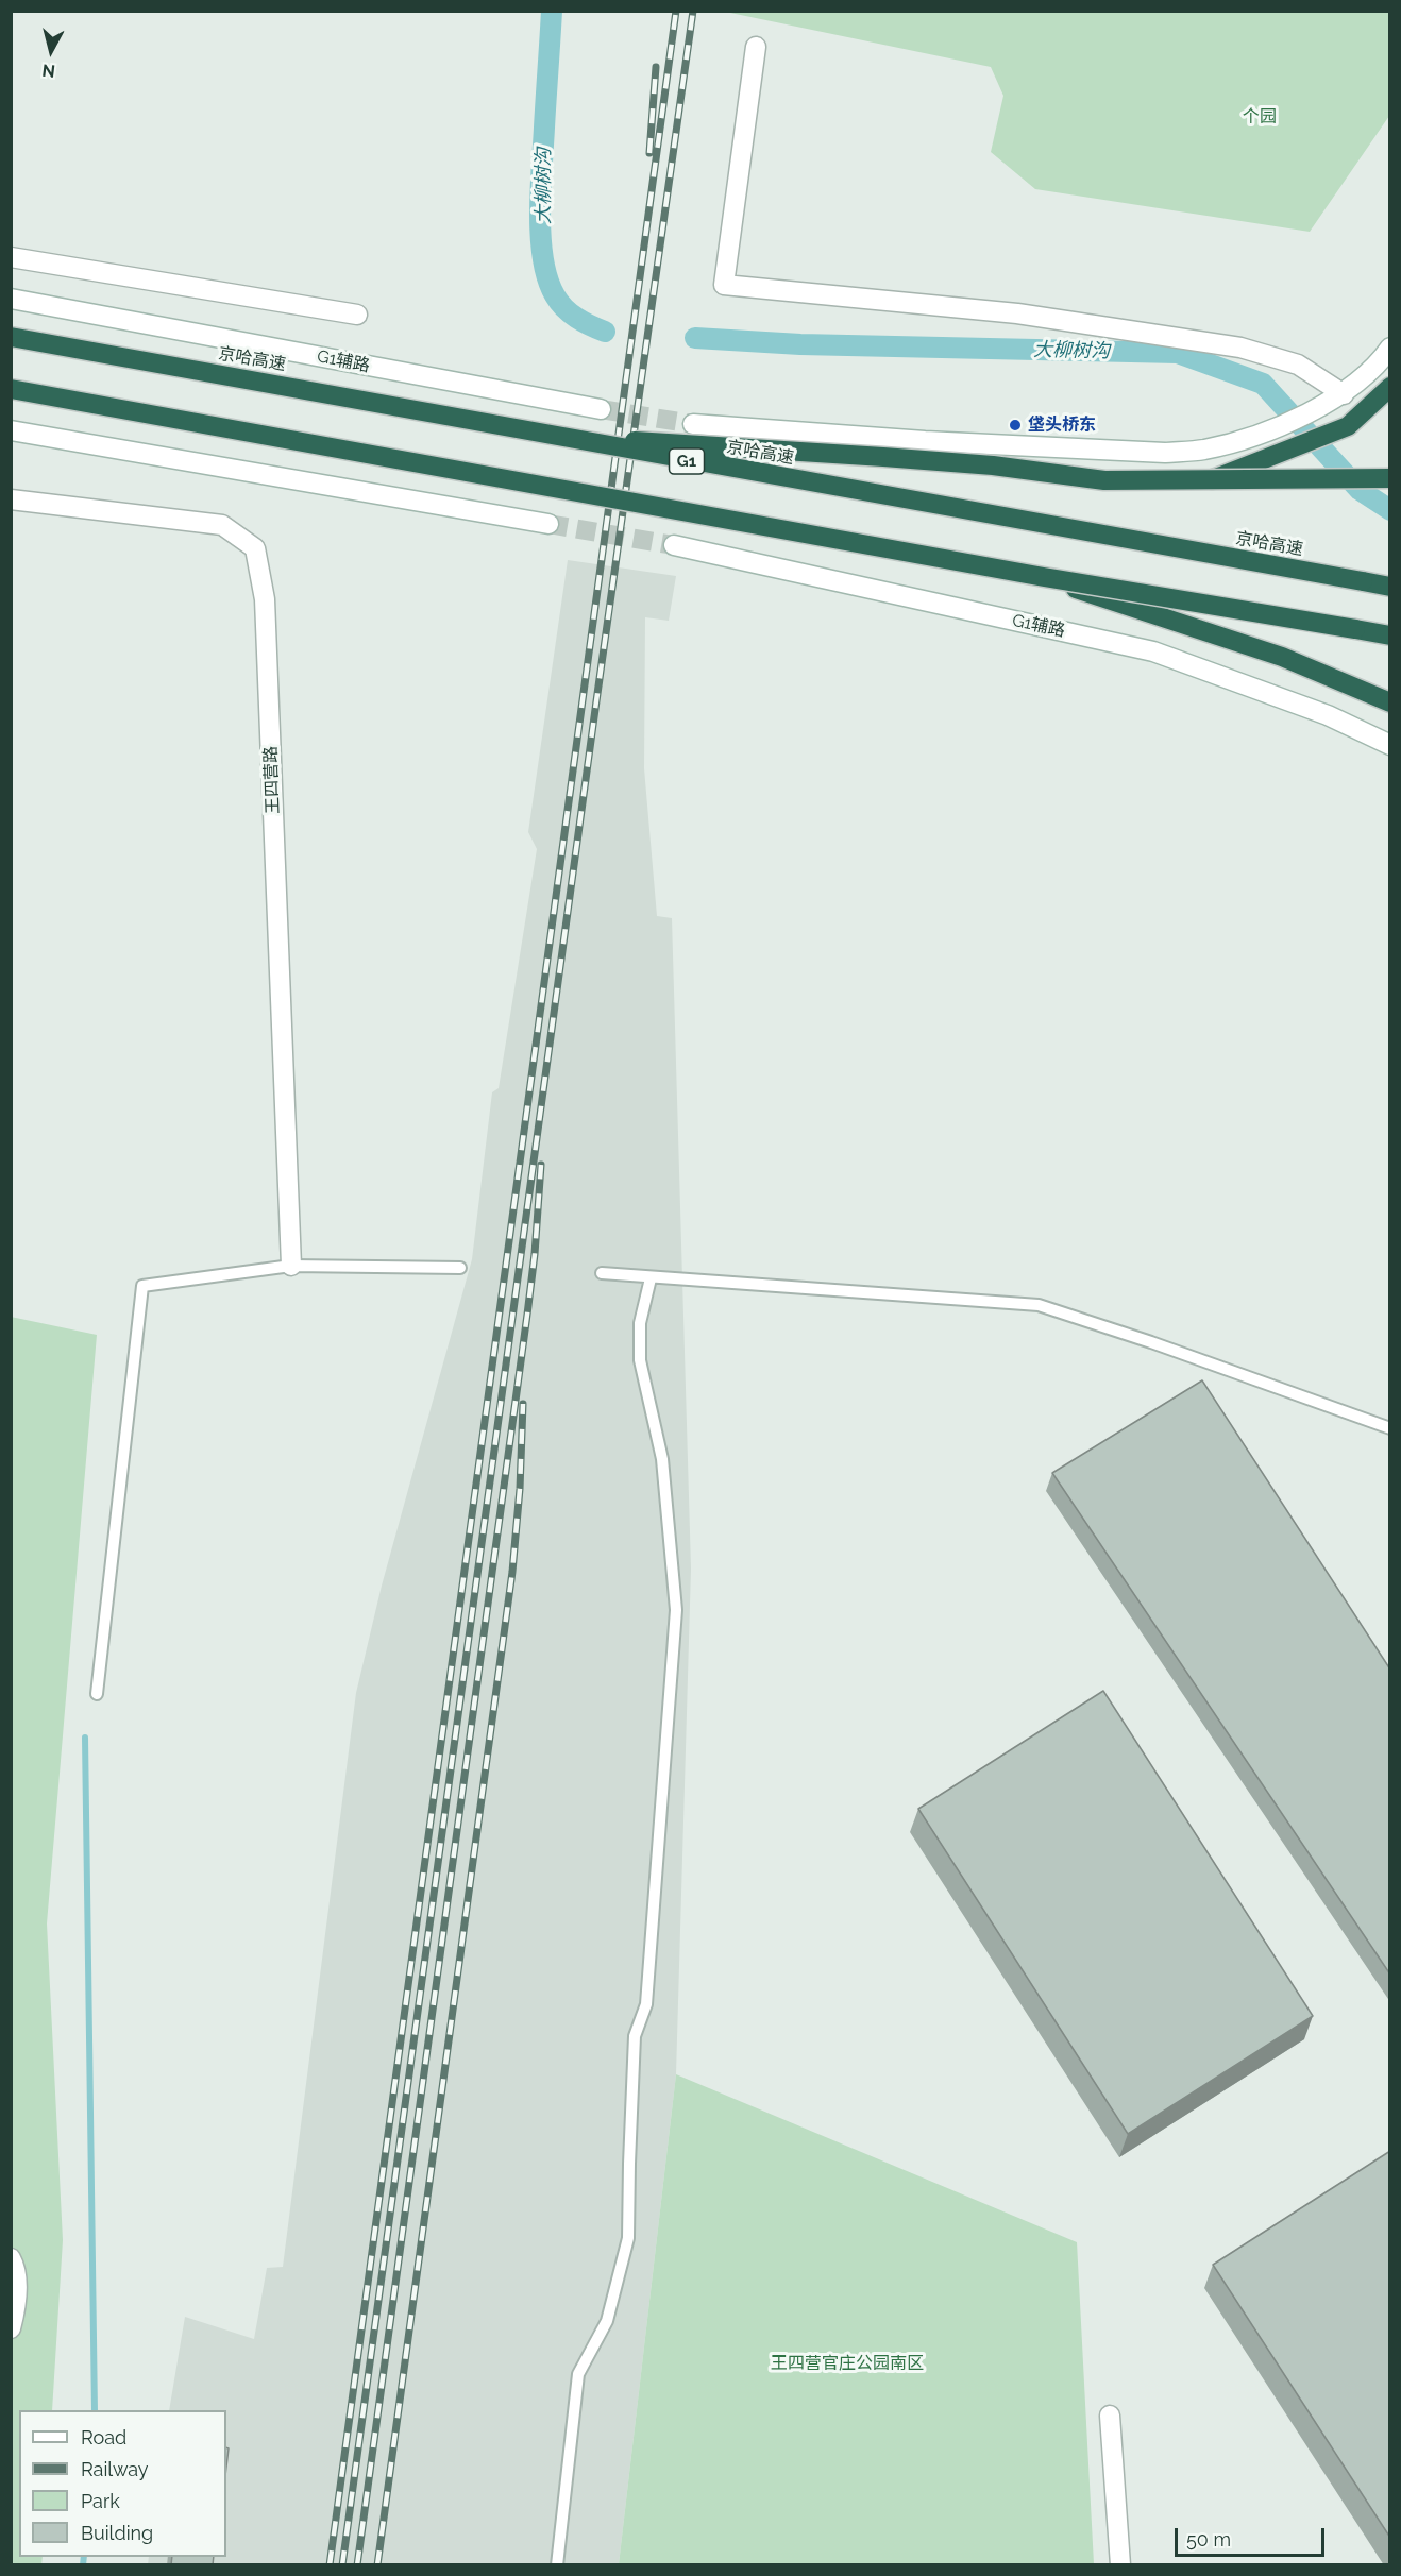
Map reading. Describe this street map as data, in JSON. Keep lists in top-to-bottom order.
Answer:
{
  "streets": {
    "highway": ["京哈高速", "G1"],
    "main road": ["G1辅路", "王四营路"]
  },
  "water": ["大柳树沟"],
  "parks": ["个园", "王四营官庄公园南区"],
  "places": ["垡头桥东"],
  "legend": [
    "Road",
    "Railway",
    "Park",
    "Building"
  ],
  "scale_bar": "50 m",
  "north": "bottom"
}
